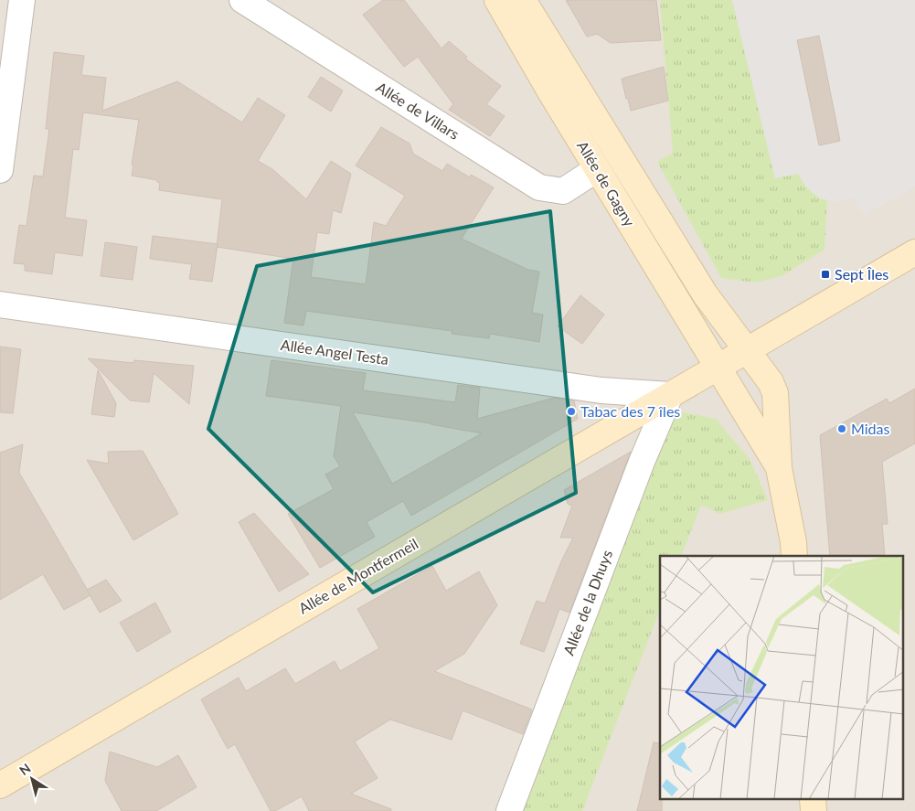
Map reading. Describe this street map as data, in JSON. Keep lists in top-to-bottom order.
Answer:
{
  "streets": {
    "main road": ["Allée de Gagny", "Allée de Montfermeil"],
    "street": ["Allée de Villars", "Allée Angel Testa", "Allée de la Dhuys"]
  },
  "crossings": [
    ["Allée de Villars", "Allée de Gagny"],
    ["Allée de Gagny", "Allée de Montfermeil"],
    ["Allée Angel Testa", "Allée de Montfermeil"],
    ["Allée Angel Testa", "Allée de la Dhuys"],
    ["Allée de Montfermeil", "Allée de la Dhuys"]
  ],
  "places": {
    "transit": ["Sept Îles"],
    "other": ["Tabac des 7 îles", "Midas"]
  },
  "north": "top left"
}
